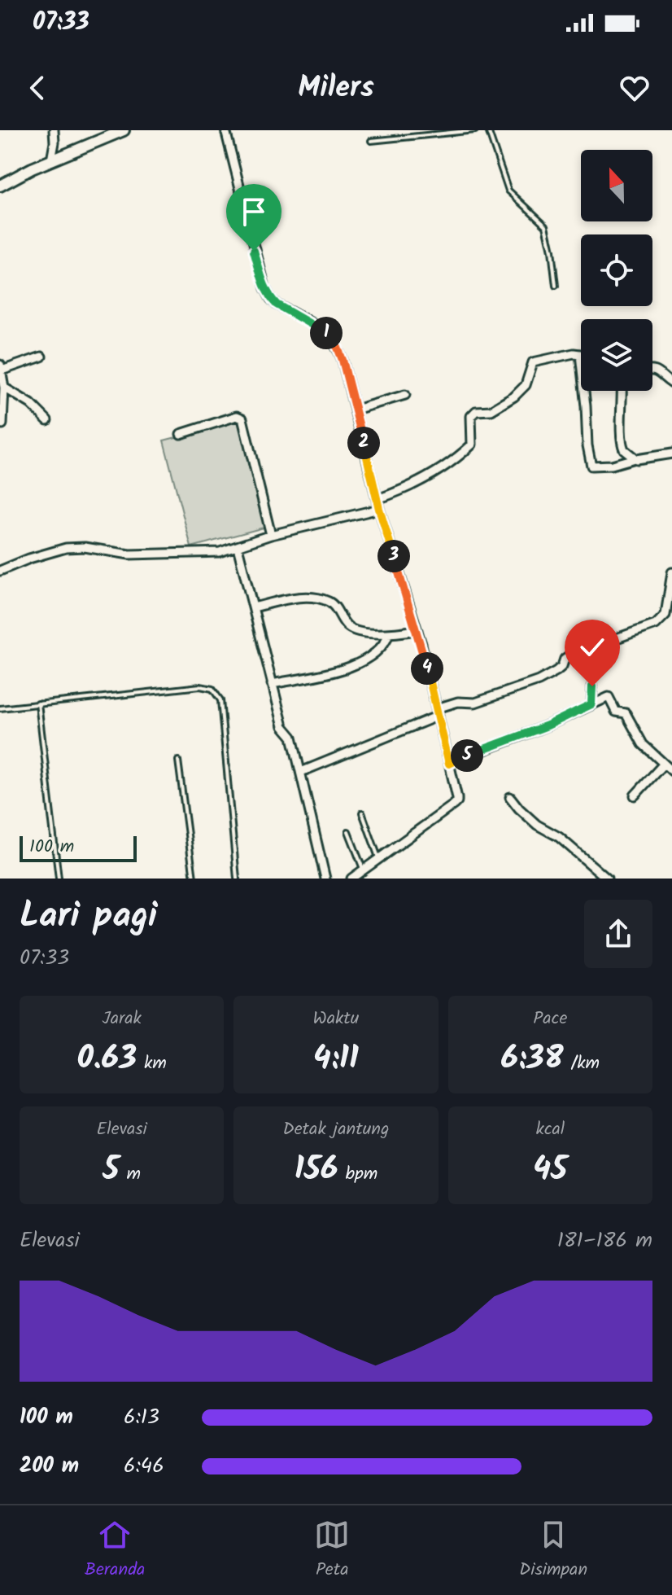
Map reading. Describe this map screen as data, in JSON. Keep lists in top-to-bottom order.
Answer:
{
  "scale_bar": "100 m",
  "north": "top",
  "page": {
    "status": "07:33",
    "header": "Milers",
    "pins": [
      "1",
      "2",
      "3",
      "4",
      "5"
    ],
    "scale": "100 m",
    "heading": ["Lari pagi", "07:33"],
    "stats": [
      ["Jarak", "0.63 km"],
      ["Waktu", "4:11"],
      ["Pace", "6:38 /km"],
      ["Elevasi", "5 m"],
      ["Detak jantung", "156 bpm"],
      ["kcal", "45"]
    ],
    "chart": ["Elevasi", "181–186 m"],
    "list": [
      {
        "name": "100 m",
        "note": "6:13"
      },
      {
        "name": "200 m",
        "note": "6:46"
      }
    ],
    "tabs": ["Beranda", "Peta", "Disimpan"]
  }
}
